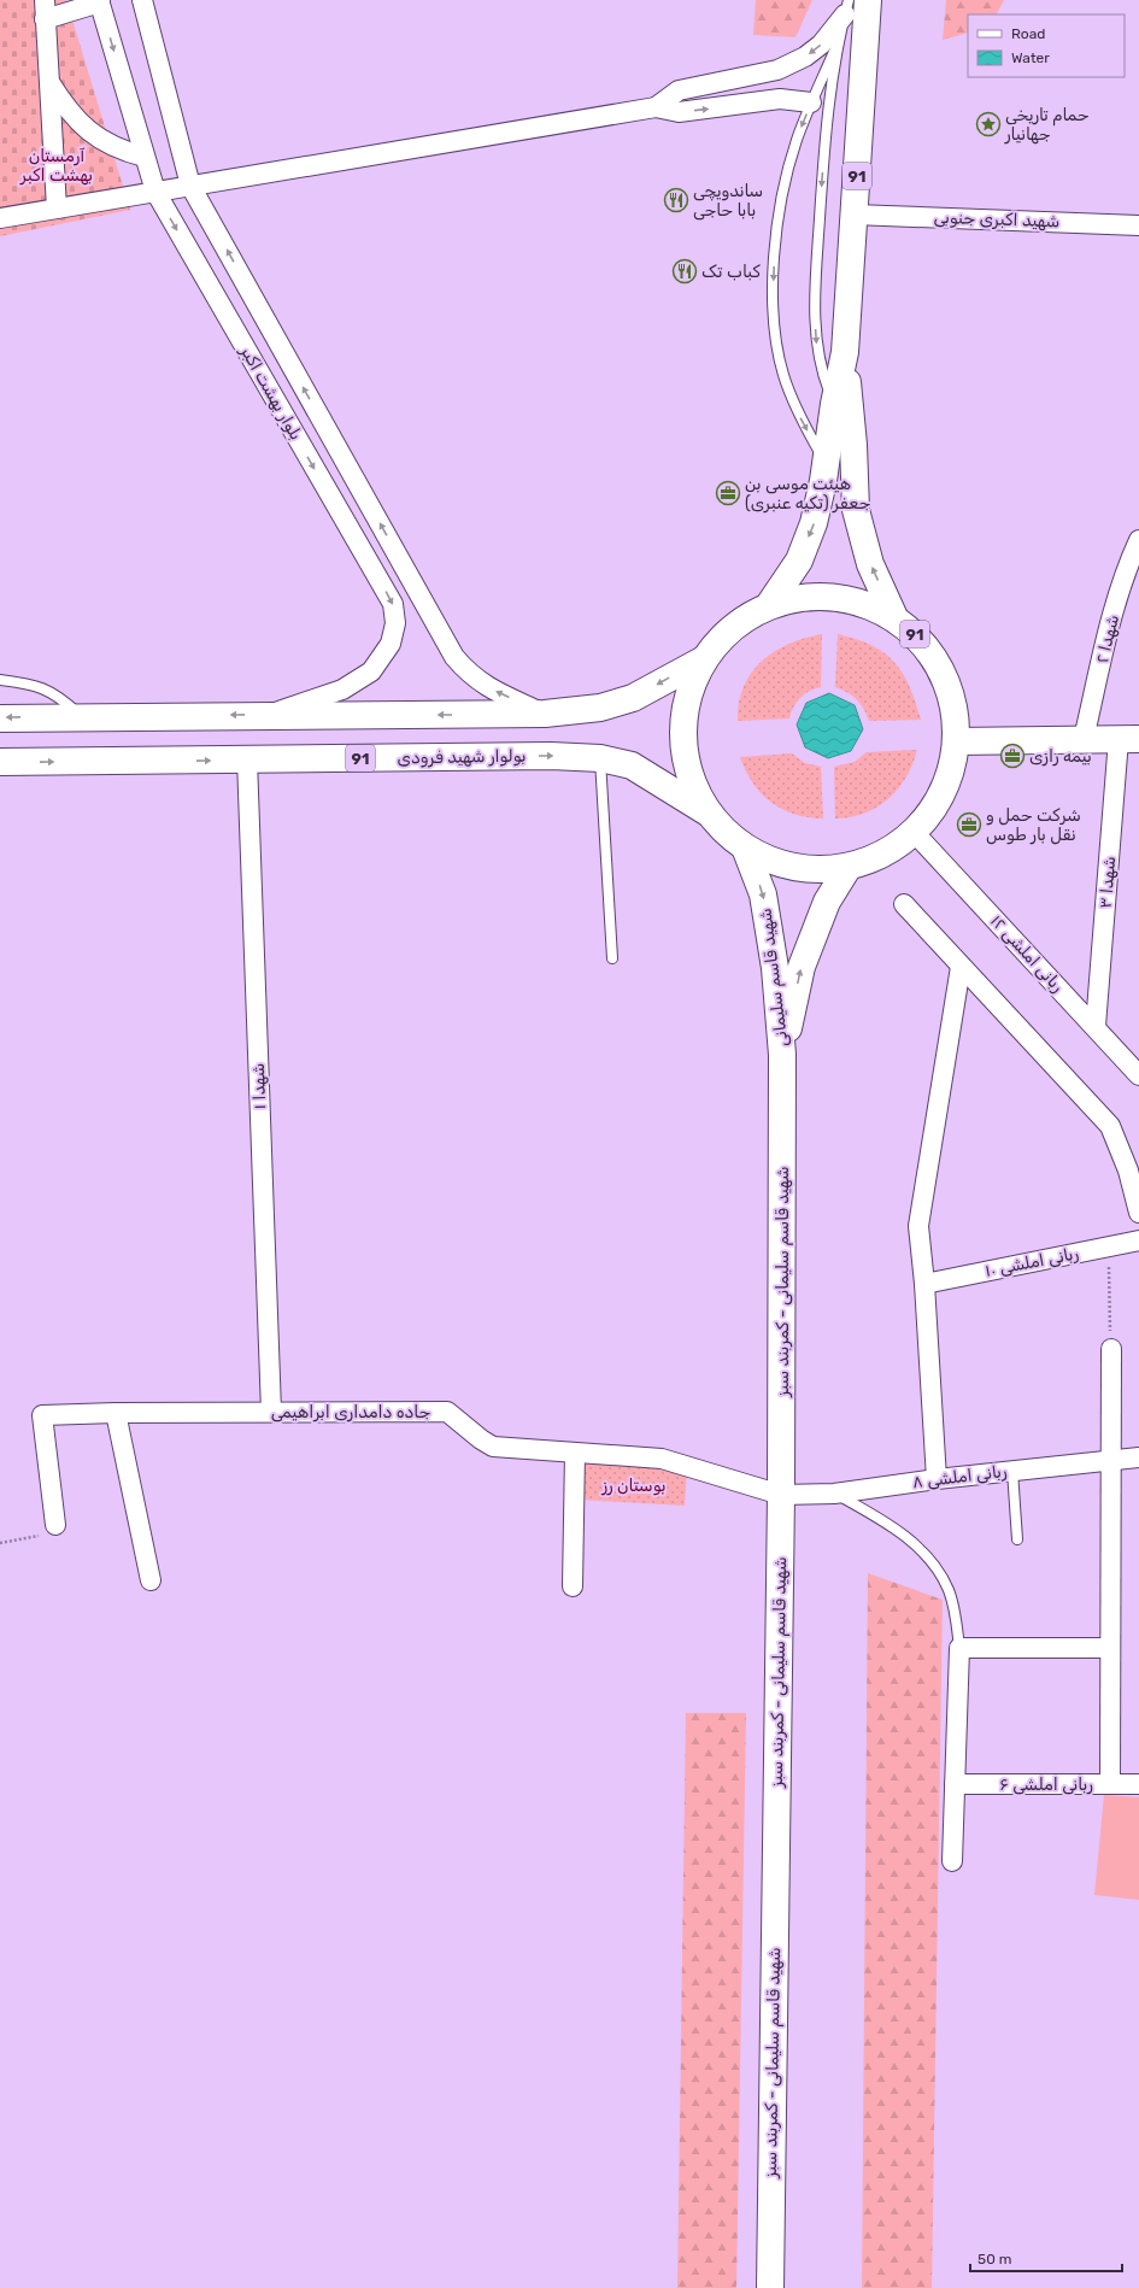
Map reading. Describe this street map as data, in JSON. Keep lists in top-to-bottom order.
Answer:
{
  "streets": {
    "main road": [
      "91",
      "بولوار شهید فرودی",
      "شهید قاسم سلیمانی",
      "شهید قاسم سلیمانی - کمربند سبز"
    ],
    "street": [
      "شهید اکبری جنوبی",
      "بلوار بهشت اکبر",
      "شهدا ۲",
      "شهدا ۳",
      "ربانی املشی ۱۲",
      "شهدا ۱",
      "ربانی املشی ۱۰",
      "جاده دامداری ابراهیمی",
      "ربانی املشی ۸",
      "ربانی املشی ۶"
    ]
  },
  "crossings": [
    ["91", "شهید اکبری جنوبی"],
    ["91", "بلوار بهشت اکبر"],
    ["91", "بولوار شهید فرودی"],
    ["91", "ربانی املشی ۱۲"],
    ["91", "شهید قاسم سلیمانی"],
    ["بولوار شهید فرودی", "شهدا ۱"],
    ["شهدا ۳", "ربانی املشی ۱۲"],
    ["شهید قاسم سلیمانی", "شهید قاسم سلیمانی - کمربند سبز"],
    ["شهدا ۱", "جاده دامداری ابراهیمی"],
    ["شهید قاسم سلیمانی - کمربند سبز", "جاده دامداری ابراهیمی"],
    ["شهید قاسم سلیمانی - کمربند سبز", "ربانی املشی ۸"],
    ["جاده دامداری ابراهیمی", "ربانی املشی ۸"]
  ],
  "parks": ["آرمستان بهشت اکبر", "بوستان رز"],
  "places": {
    "place": ["حمام تاریخی جهانیار"],
    "restaurant": ["ساندویچی بابا حاجی", "کباب تک"],
    "office": ["هيئت موسی بن جعفر (تکیه عنبری)", "بیمه رازی", "شرکت حمل و نقل بار طوس"]
  },
  "legend": ["Road", "Water"],
  "scale_bar": "50 m"
}
